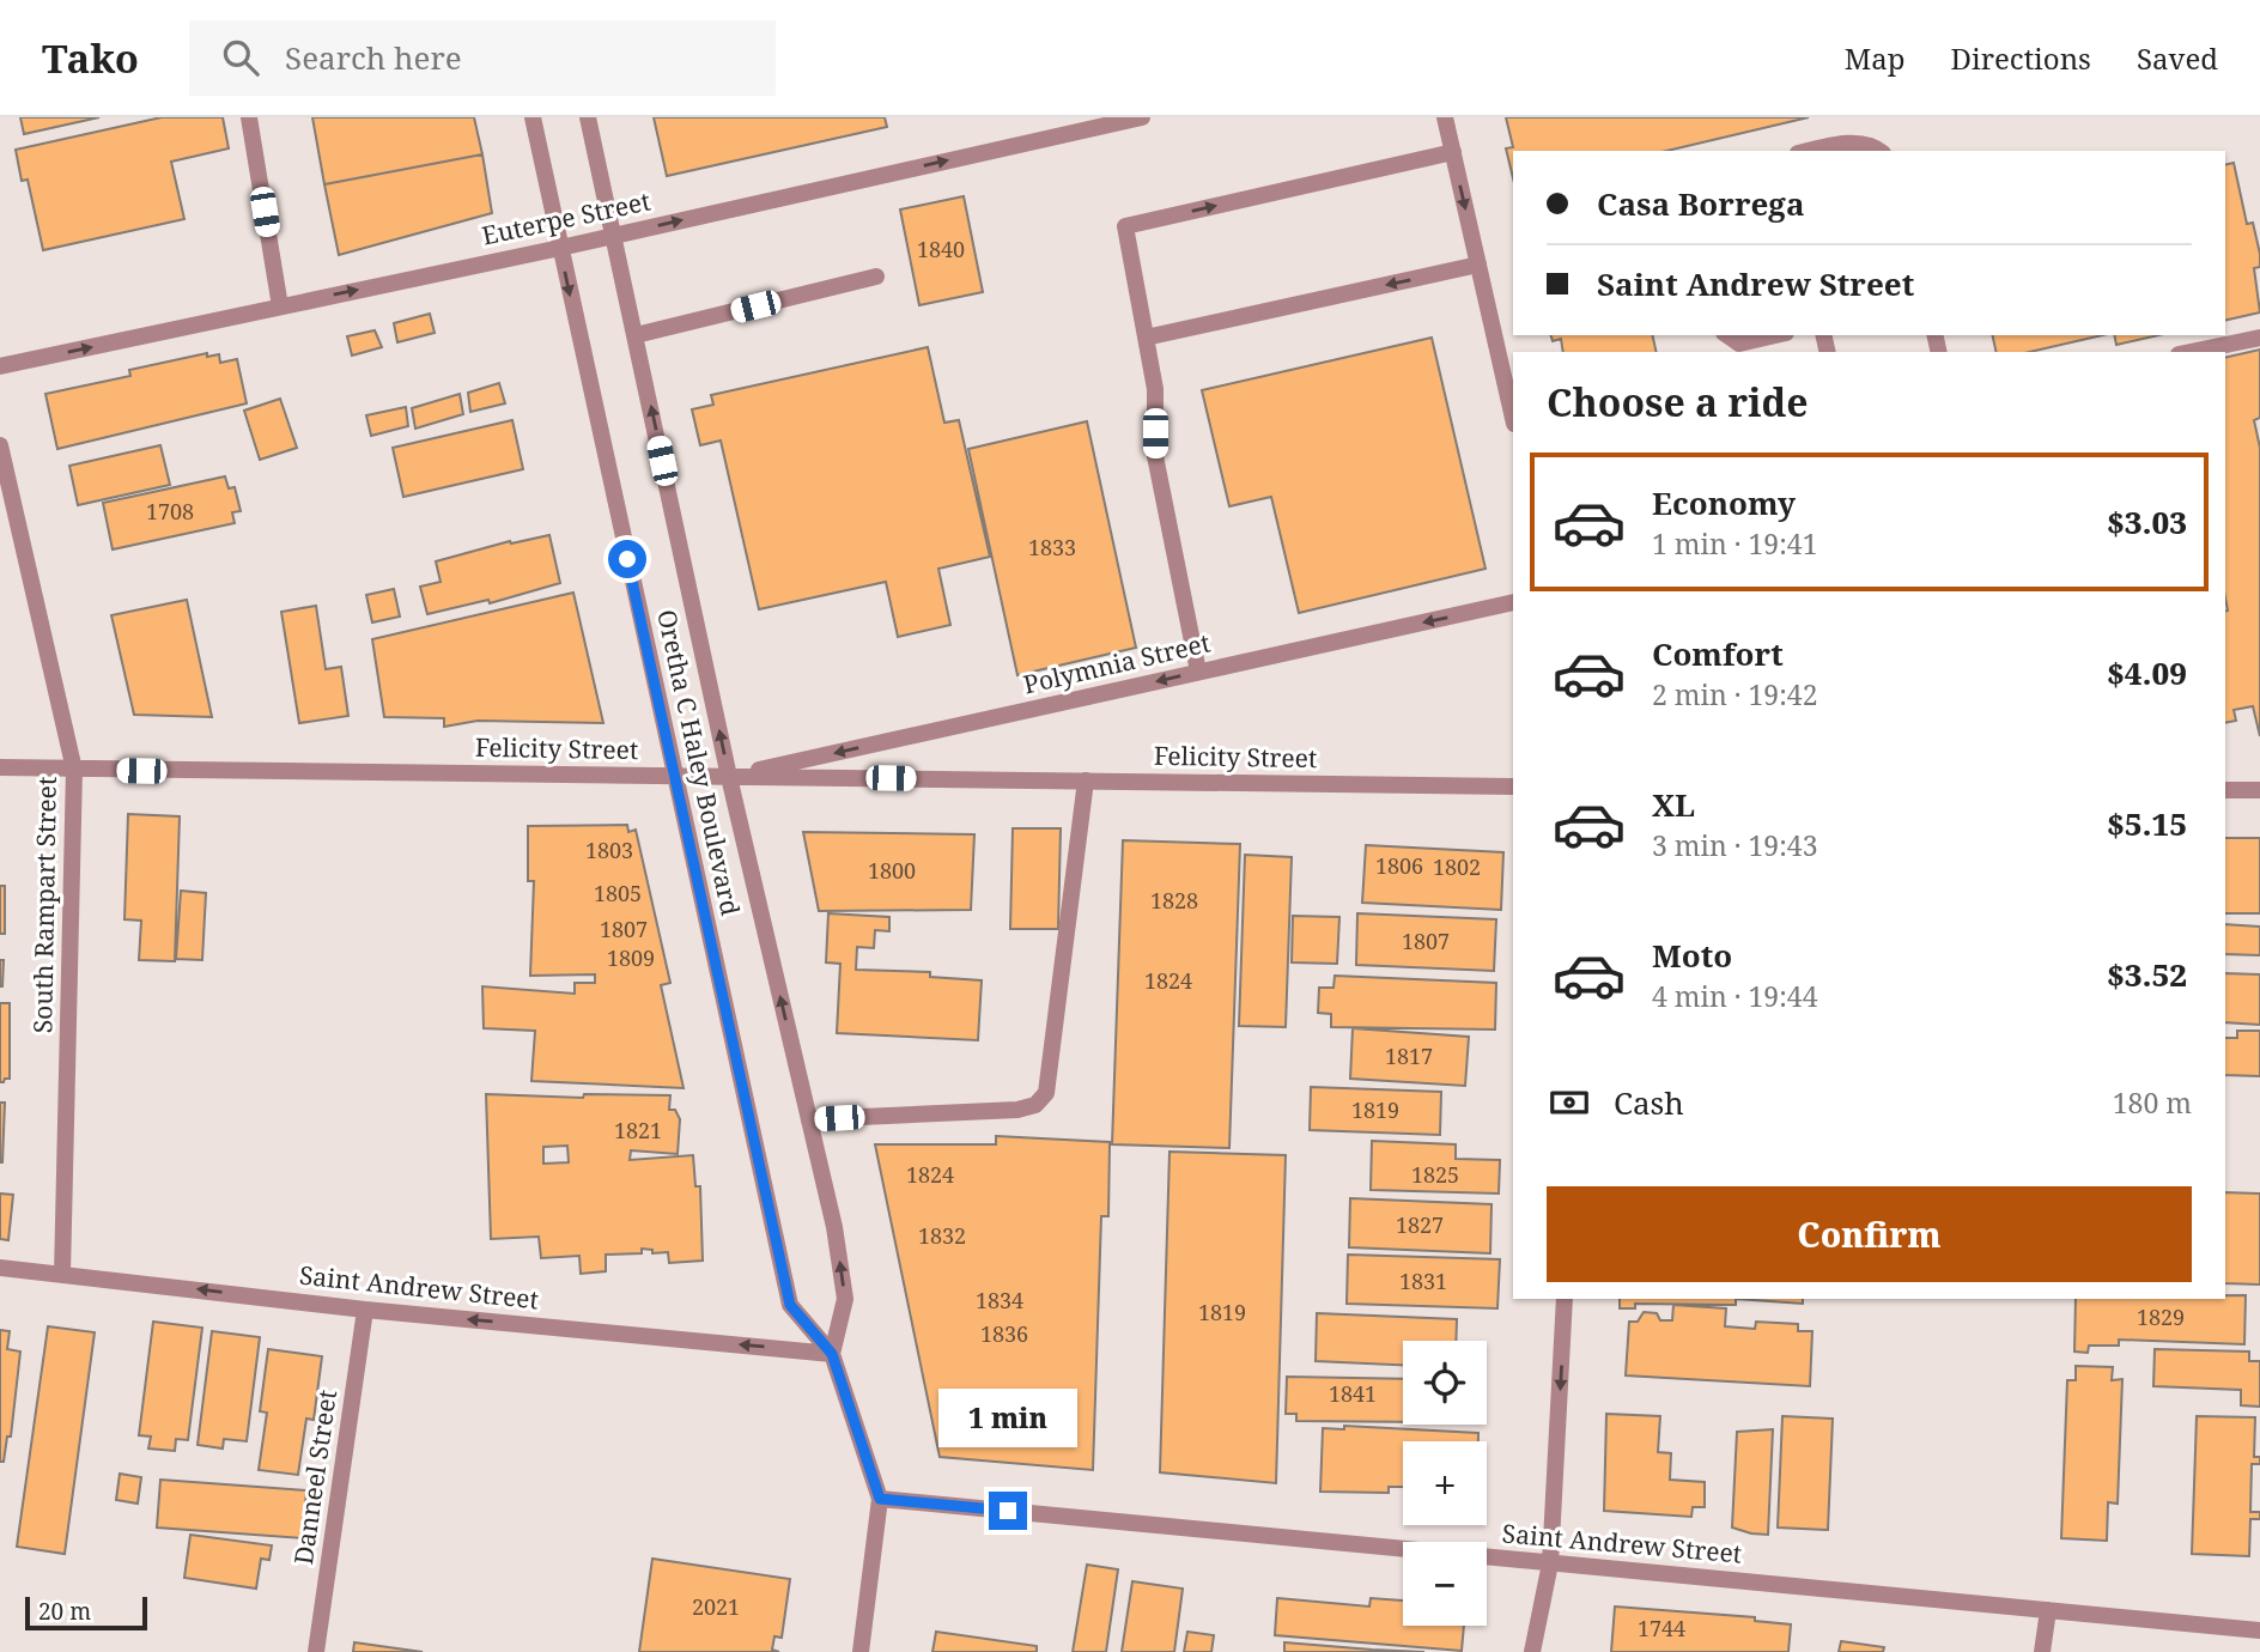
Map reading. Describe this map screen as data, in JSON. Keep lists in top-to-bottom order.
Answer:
{
  "streets": {
    "street": [
      "Euterpe Street",
      "Polymnia Street",
      "Felicity Street",
      "Oretha C Haley Boulevard",
      "South Rampart Street",
      "Saint Andrew Street",
      "Danneel Street"
    ]
  },
  "crossings": [
    ["Euterpe Street", "Oretha C Haley Boulevard"],
    ["Polymnia Street", "Felicity Street"],
    ["Polymnia Street", "Oretha C Haley Boulevard"],
    ["Felicity Street", "Oretha C Haley Boulevard"],
    ["Felicity Street", "South Rampart Street"],
    ["Oretha C Haley Boulevard", "Saint Andrew Street"],
    ["South Rampart Street", "Saint Andrew Street"],
    ["Saint Andrew Street", "Danneel Street"]
  ],
  "one_way": ["Euterpe Street", "Polymnia Street"],
  "house_numbers": [
    "1840",
    "1708",
    "1833",
    "1803",
    "1806",
    "1802",
    "1800",
    "1805",
    "1828",
    "1807",
    "1807",
    "1809",
    "1824",
    "1817",
    "1819",
    "1821",
    "1824",
    "1825",
    "1827",
    "1832",
    "1831",
    "1834",
    "1819",
    "1829",
    "1836",
    "1841",
    "2021",
    "1744"
  ],
  "scale_bar": "20 m",
  "page": {
    "header": "Tako",
    "search": "Search here",
    "nav": ["Map", "Directions", "Saved"],
    "banner": ["Casa Borrega", "Saint Andrew Street"],
    "heading": "Choose a ride",
    "list": [
      {
        "name": "Economy",
        "note": "1 min · 19:41",
        "value": "$3.03"
      },
      {
        "name": "Comfort",
        "note": "2 min · 19:42",
        "value": "$4.09"
      },
      {
        "name": "XL",
        "note": "3 min · 19:43",
        "value": "$5.15"
      },
      {
        "name": "Moto",
        "note": "4 min · 19:44",
        "value": "$3.52"
      }
    ],
    "pay": ["Cash", "180 m"],
    "buttons": "Confirm",
    "map_buttons": ["+", "−"],
    "bubble": "1 min",
    "scale": "20 m"
  }
}
